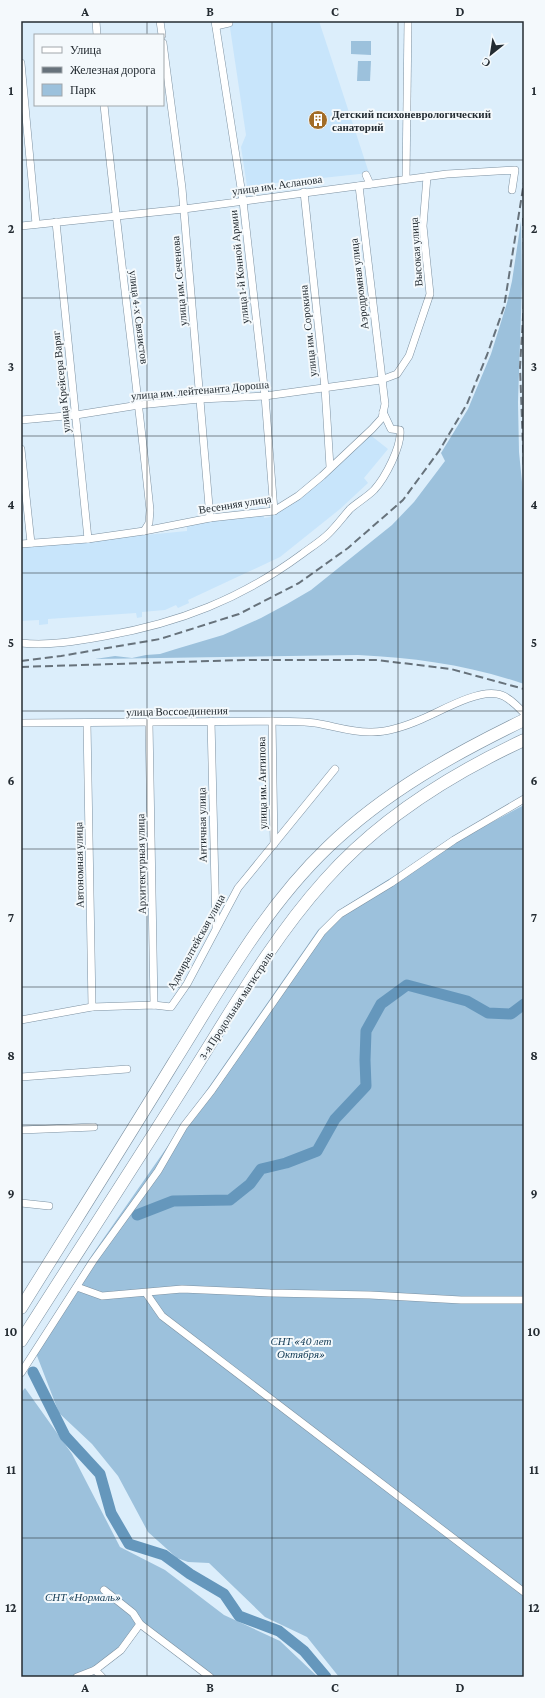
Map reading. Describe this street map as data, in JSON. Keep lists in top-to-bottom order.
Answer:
{
  "streets": {
    "highway": ["3-я Продольная магистраль"],
    "street": [
      "улица им. Асланова",
      "Высокая улица",
      "улица 1-й Конной Армии",
      "улица им. Сеченова",
      "Аэродромная улица",
      "улица 4-х Связистов",
      "улица им. Сорокина",
      "улица Крейсера Варяг",
      "улица им. лейтенанта Дороша",
      "Весенняя улица",
      "улица Воссоединения",
      "улица им. Антипова",
      "Античная улица",
      "Архитектурная улица",
      "Автономная улица",
      "Адмиралтейская улица"
    ]
  },
  "crossings": [
    ["улица им. Асланова", "Высокая улица"],
    ["улица им. Асланова", "улица 1-й Конной Армии"],
    ["улица им. Асланова", "улица им. Сеченова"],
    ["улица им. Асланова", "Аэродромная улица"],
    ["улица им. Асланова", "улица 4-х Связистов"],
    ["улица им. Асланова", "улица им. Сорокина"],
    ["улица им. Асланова", "улица Крейсера Варяг"],
    ["Высокая улица", "Аэродромная улица"],
    ["Высокая улица", "улица им. лейтенанта Дороша"],
    ["улица 1-й Конной Армии", "улица им. лейтенанта Дороша"],
    ["улица 1-й Конной Армии", "Весенняя улица"],
    ["улица им. Сеченова", "улица им. лейтенанта Дороша"],
    ["улица им. Сеченова", "Весенняя улица"],
    ["Аэродромная улица", "улица им. лейтенанта Дороша"],
    ["улица 4-х Связистов", "улица им. лейтенанта Дороша"],
    ["улица 4-х Связистов", "Весенняя улица"],
    ["улица им. Сорокина", "улица им. лейтенанта Дороша"],
    ["улица им. Сорокина", "Весенняя улица"],
    ["улица Крейсера Варяг", "улица им. лейтенанта Дороша"],
    ["улица Крейсера Варяг", "Весенняя улица"],
    ["улица Воссоединения", "улица им. Антипова"],
    ["улица Воссоединения", "Античная улица"],
    ["улица Воссоединения", "Архитектурная улица"],
    ["улица Воссоединения", "Автономная улица"],
    ["улица им. Антипова", "Адмиралтейская улица"],
    ["Античная улица", "Адмиралтейская улица"],
    ["Архитектурная улица", "Адмиралтейская улица"],
    ["Автономная улица", "Адмиралтейская улица"]
  ],
  "parks": ["СНТ «40 лет Октября»", "СНТ «Нормаль»"],
  "places": {
    "building": ["Детский психоневрологический санаторий"]
  },
  "legend": ["Улица", "Железная дорога", "Парк"],
  "north": "bottom left",
  "grid": {
    "columns": [
      "A",
      "B",
      "C",
      "D"
    ],
    "rows": [
      "1",
      "2",
      "3",
      "4",
      "5",
      "6",
      "7",
      "8",
      "9",
      "10",
      "11",
      "12"
    ]
  }
}
